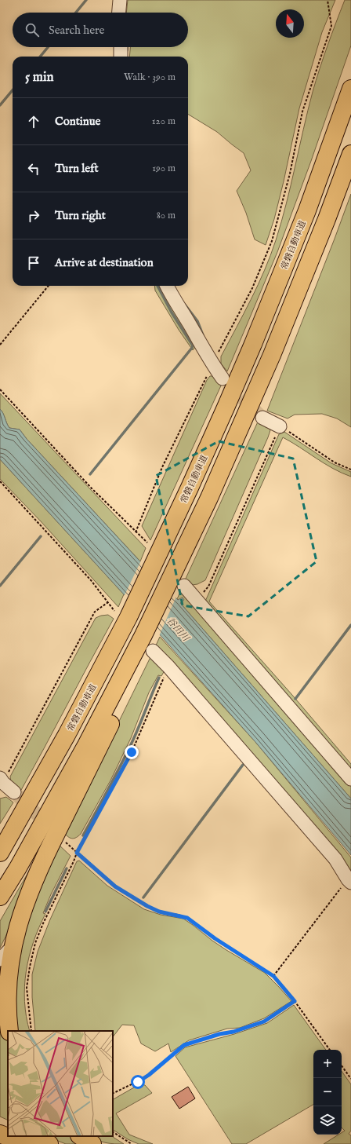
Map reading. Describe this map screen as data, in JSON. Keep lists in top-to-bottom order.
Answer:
{
  "streets": {
    "highway": ["常磐自動車道"]
  },
  "water": ["谷田川"],
  "north": "top",
  "page": {
    "search": "Search here",
    "heading": ["5 min", "Walk · 390 m"],
    "list": [
      ["Continue", "120 m"],
      ["Turn left", "190 m"],
      ["Turn right", "80 m"],
      "Arrive at destination"
    ],
    "map_buttons": ["+", "−"]
  }
}
